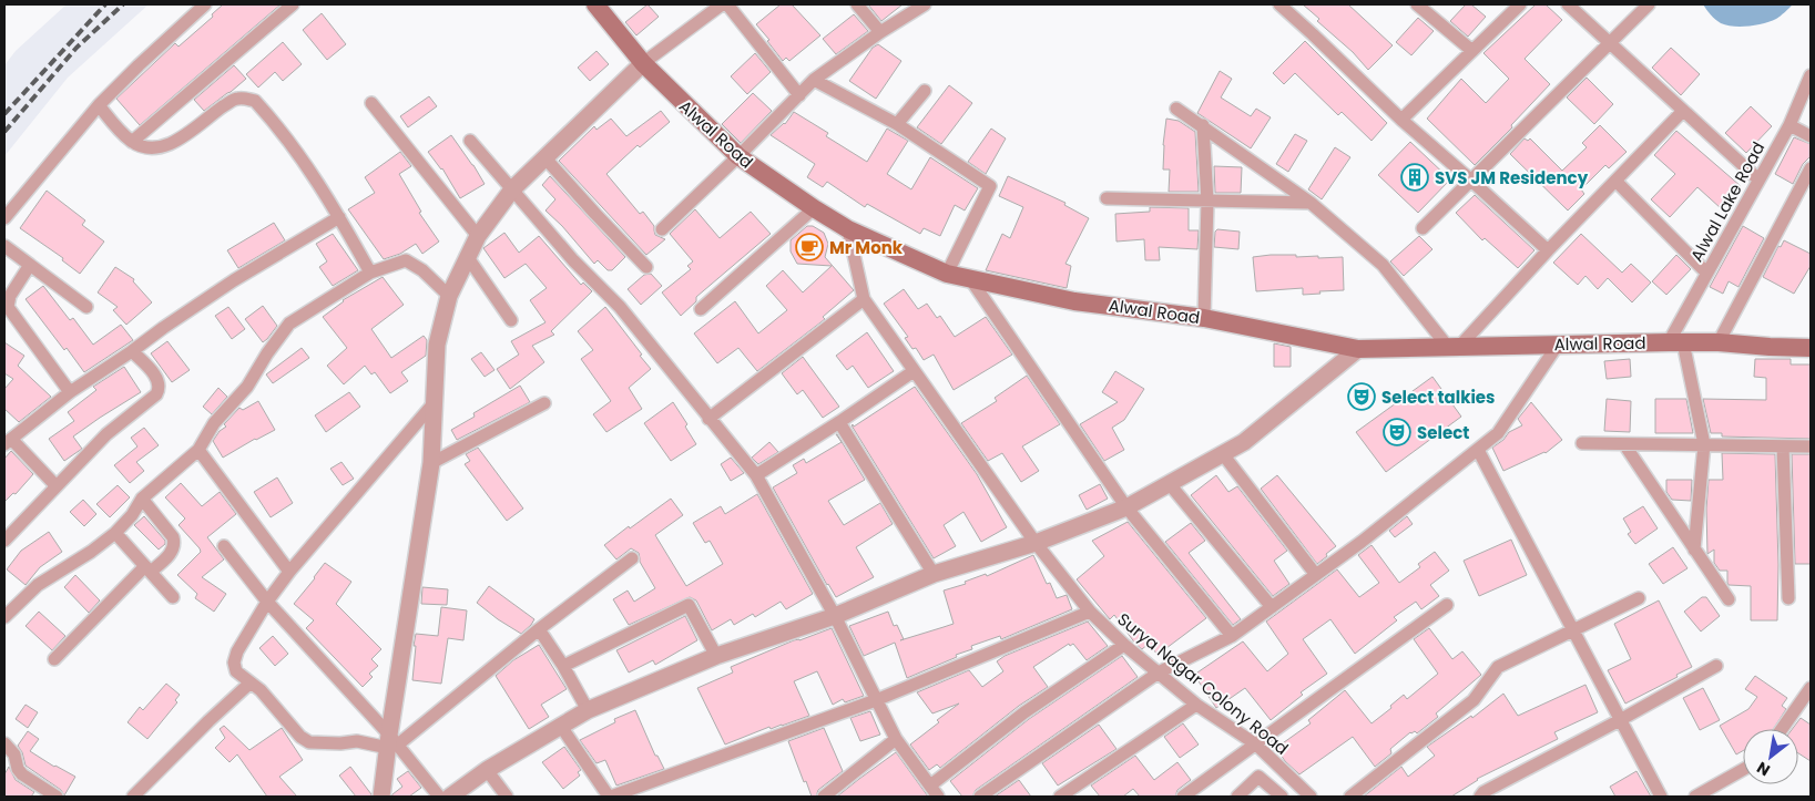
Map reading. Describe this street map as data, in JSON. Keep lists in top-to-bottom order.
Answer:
{
  "streets": {
    "main road": ["Alwal Road"],
    "street": ["Alwal Lake Road", "Surya Nagar Colony Road"]
  },
  "crossings": [
    ["Alwal Road", "Alwal Lake Road"]
  ],
  "places": {
    "building": ["SVS JM Residency"],
    "cafe": ["Mr Monk"],
    "theatre": ["Select talkies", "Select"]
  },
  "north": "bottom left"
}
